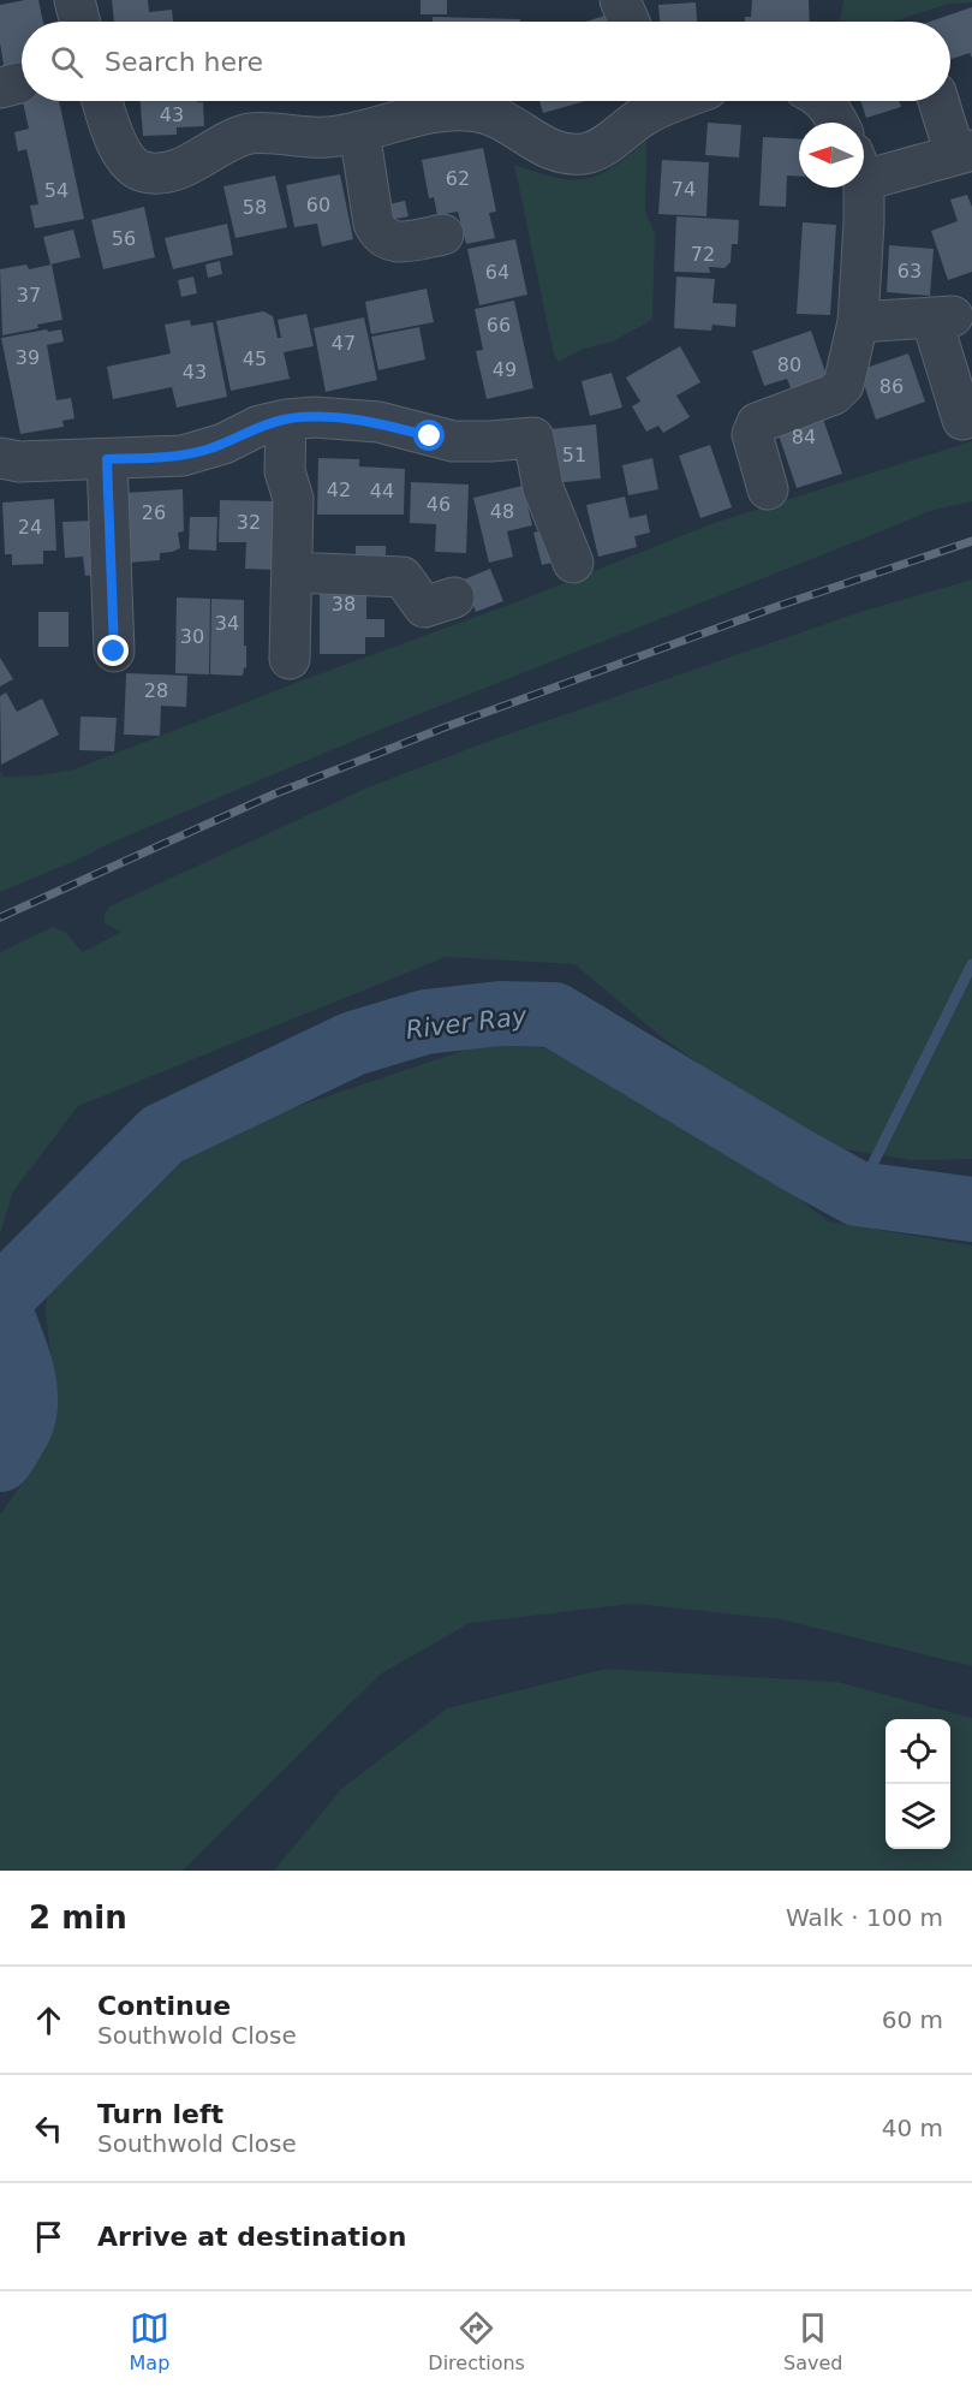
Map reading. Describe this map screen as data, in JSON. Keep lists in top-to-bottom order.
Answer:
{
  "water": ["River Ray"],
  "house_numbers": [
    "43",
    "62",
    "74",
    "54",
    "60",
    "58",
    "56",
    "72",
    "63",
    "64",
    "37",
    "66",
    "47",
    "39",
    "45",
    "80",
    "49",
    "43",
    "86",
    "84",
    "51",
    "42",
    "44",
    "46",
    "48",
    "26",
    "32",
    "24",
    "38",
    "34",
    "30",
    "28"
  ],
  "north": "left",
  "page": {
    "search": "Search here",
    "heading": ["2 min", "Walk · 100 m"],
    "list": [
      ["Continue", "Southwold Close", "60 m"],
      ["Turn left", "Southwold Close", "40 m"],
      "Arrive at destination"
    ],
    "nav": ["Map", "Directions", "Saved"]
  }
}
